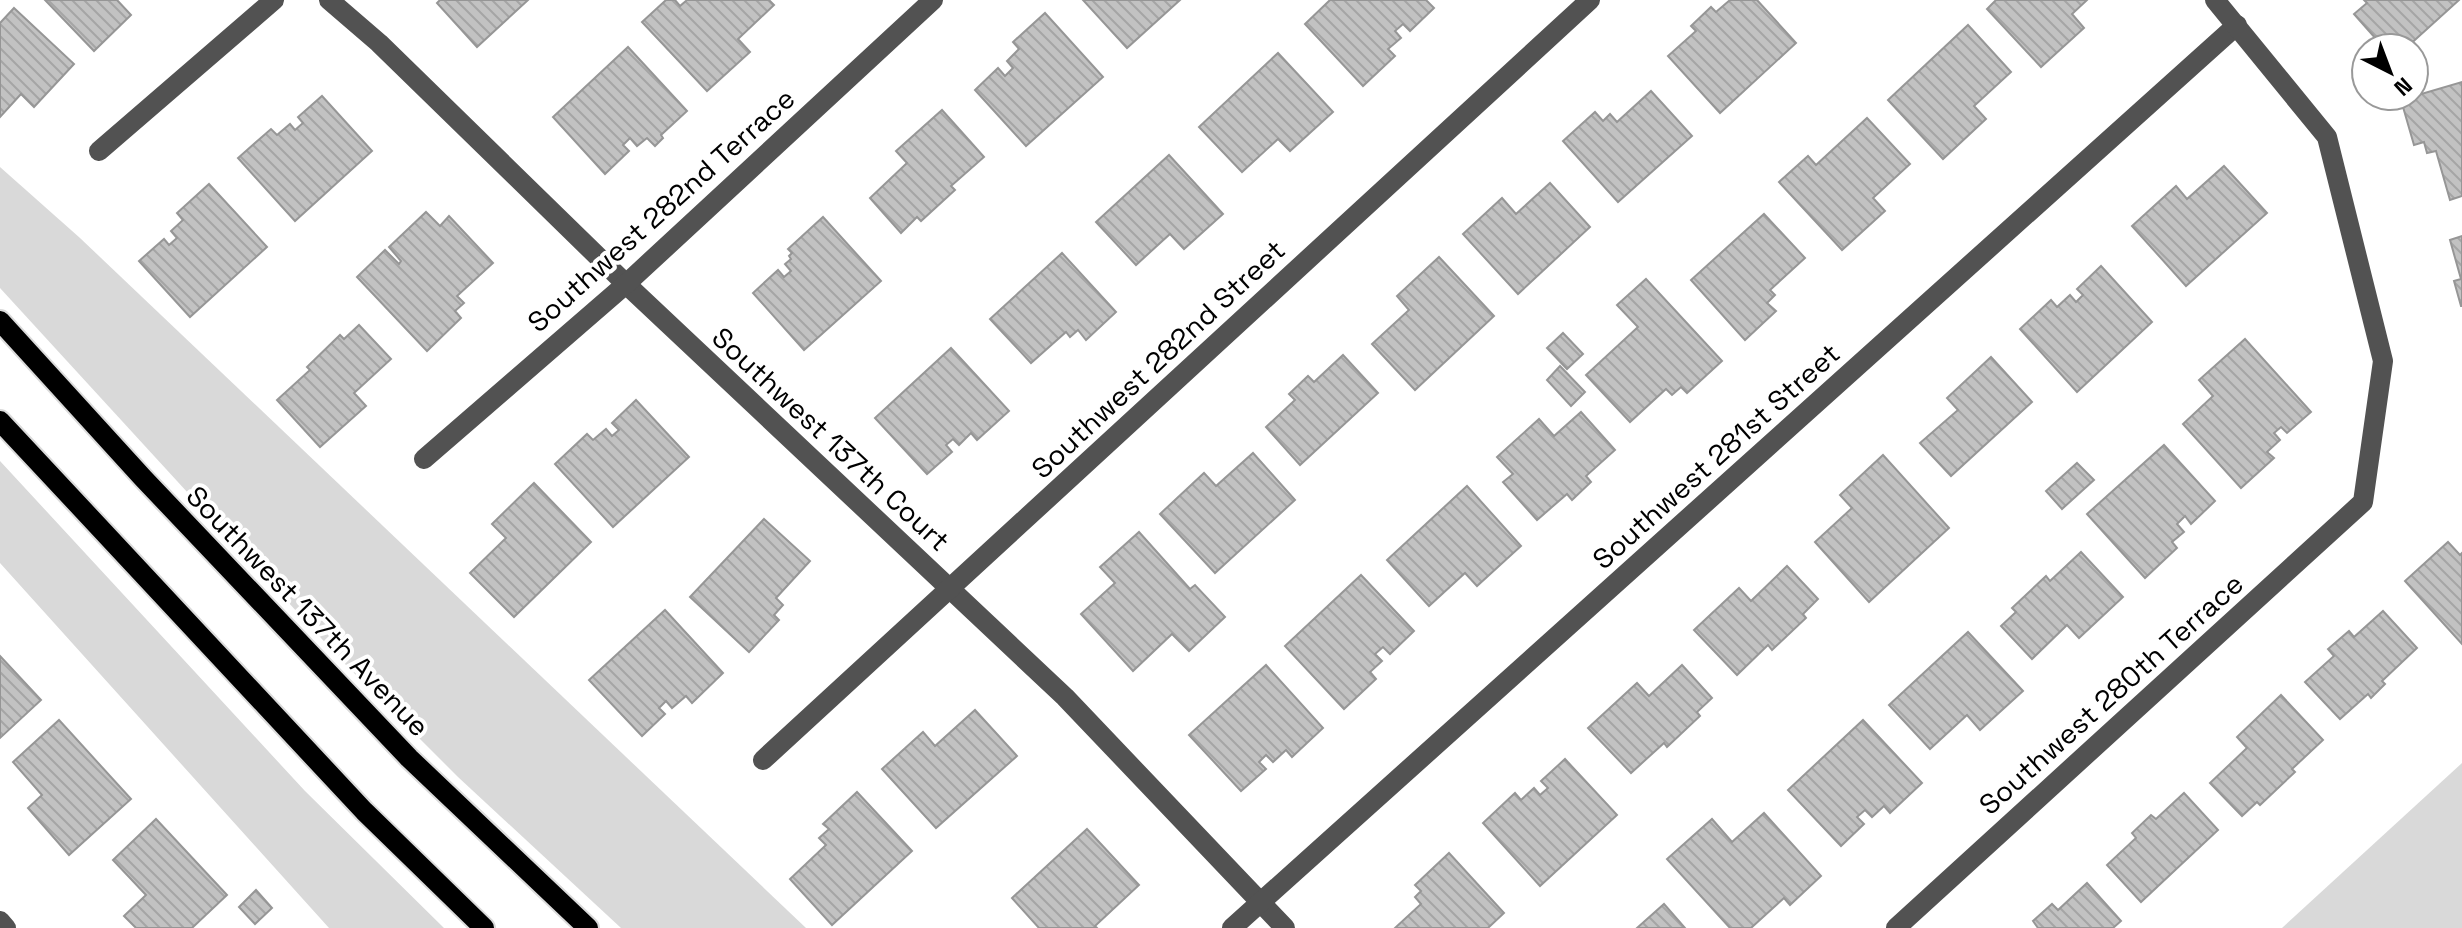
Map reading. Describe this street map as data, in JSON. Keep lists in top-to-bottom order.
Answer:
{
  "streets": {
    "main road": ["Southwest 137th Avenue"],
    "street": [
      "Southwest 282nd Terrace",
      "Southwest 282nd Street",
      "Southwest 137th Court",
      "Southwest 281st Street",
      "Southwest 280th Terrace"
    ]
  },
  "crossings": [
    ["Southwest 282nd Terrace", "Southwest 137th Court"],
    ["Southwest 282nd Street", "Southwest 137th Court"],
    ["Southwest 137th Court", "Southwest 281st Street"],
    ["Southwest 281st Street", "Southwest 280th Terrace"]
  ],
  "north": "bottom right"
}
